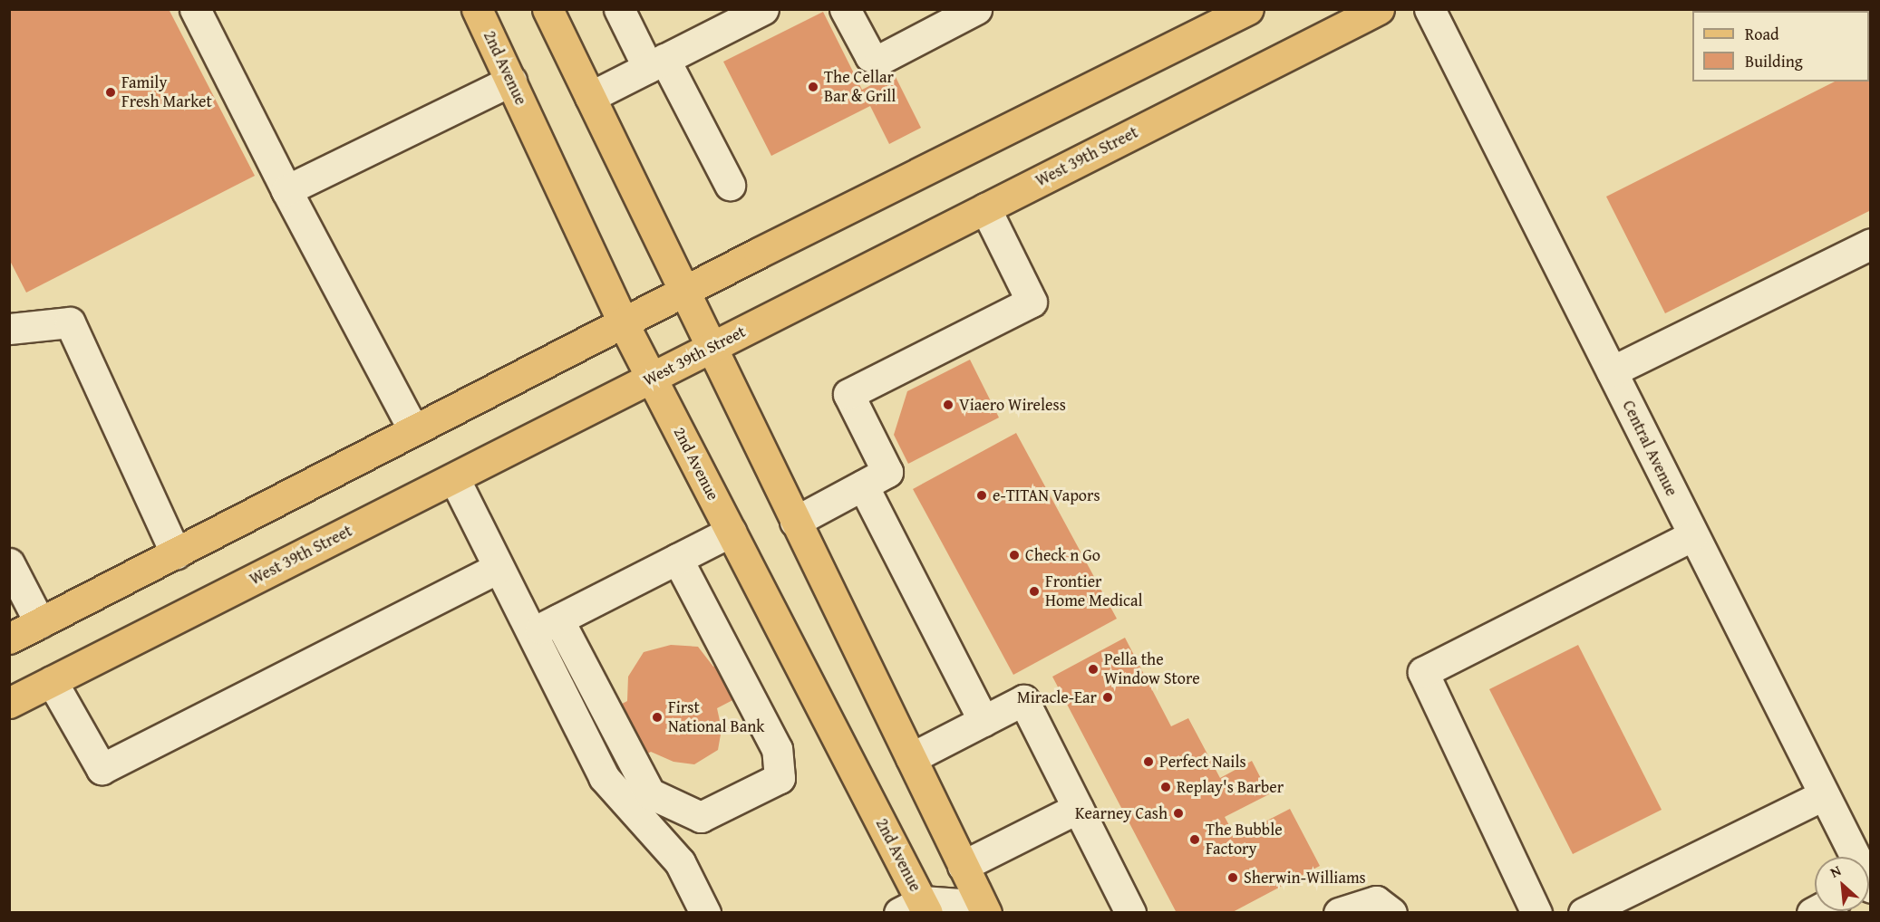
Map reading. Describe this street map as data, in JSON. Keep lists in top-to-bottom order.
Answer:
{
  "streets": {
    "main road": ["2nd Avenue", "West 39th Street"],
    "street": ["Central Avenue"]
  },
  "crossings": [
    ["2nd Avenue", "West 39th Street"]
  ],
  "places": [
    "The Cellar Bar & Grill",
    "Family Fresh Market",
    "Viaero Wireless",
    "e-TITAN Vapors",
    "Check n Go",
    "Frontier Home Medical",
    "Pella the Window Store",
    "Miracle-Ear",
    "First National Bank",
    "Perfect Nails",
    "Replay's Barber",
    "Kearney Cash",
    "The Bubble Factory",
    "Sherwin-Williams"
  ],
  "legend": ["Road", "Building"],
  "north": "top left"
}
